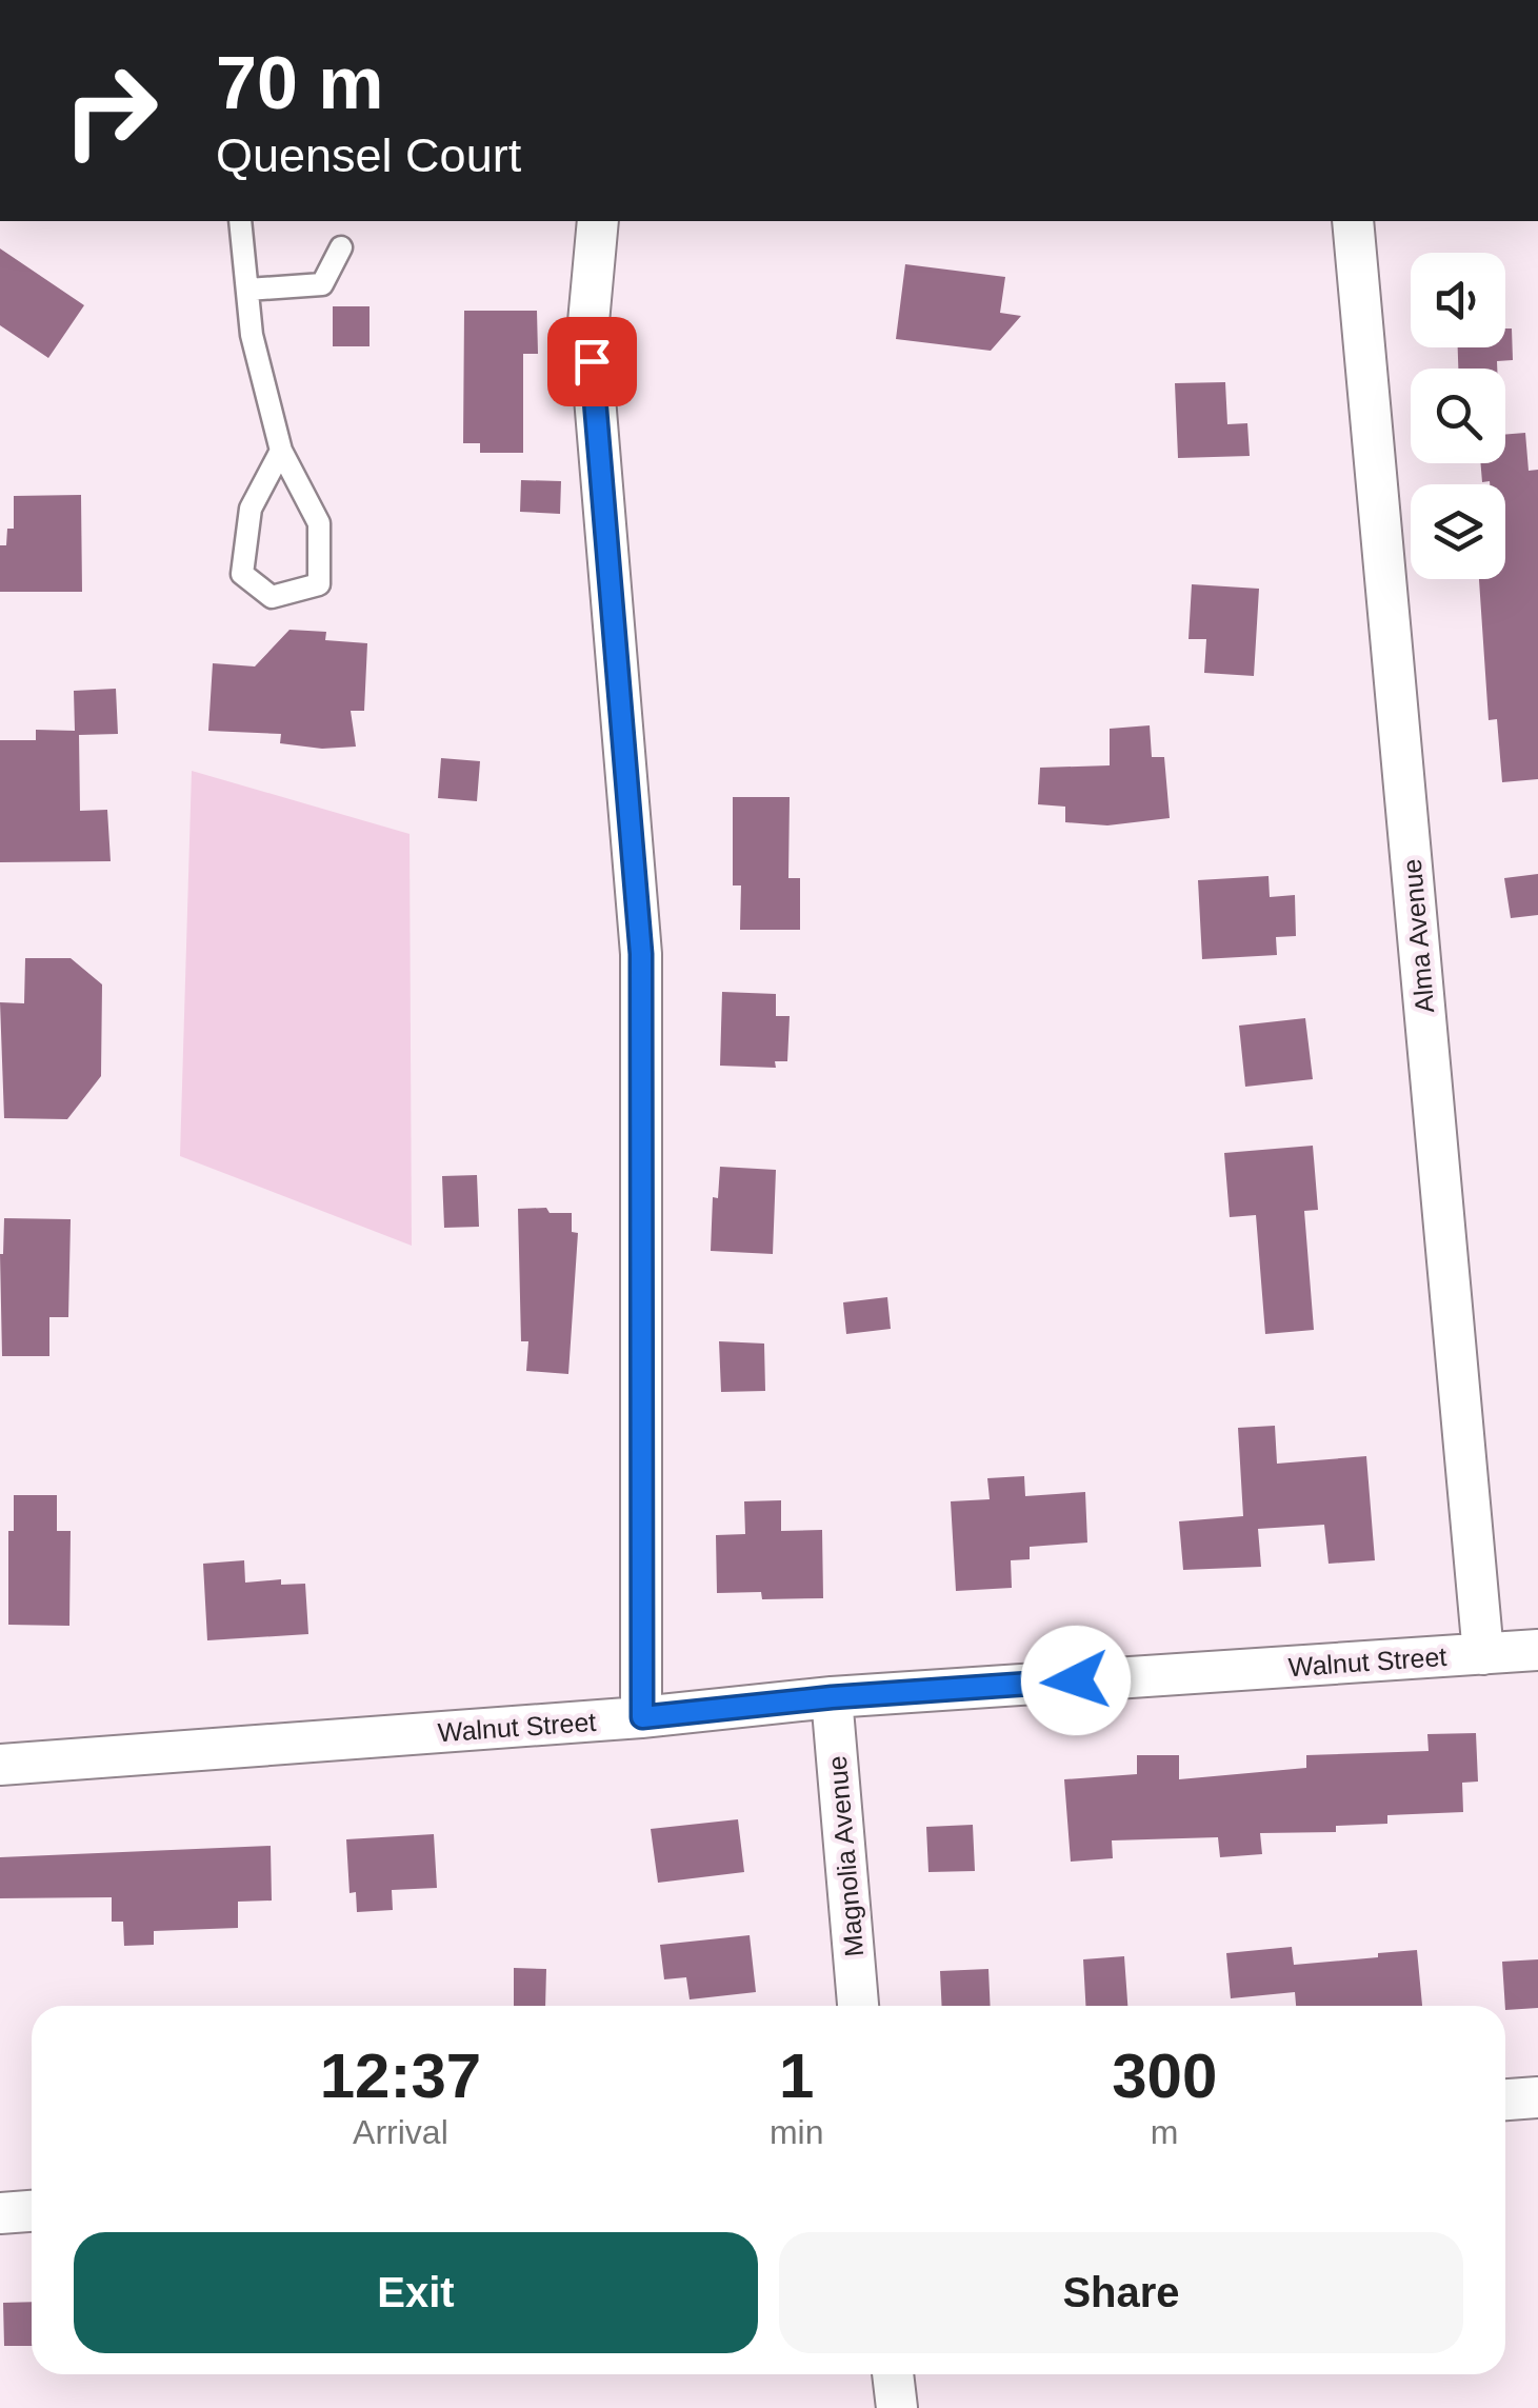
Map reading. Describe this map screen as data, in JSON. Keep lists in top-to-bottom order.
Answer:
{
  "streets": {
    "street": ["Alma Avenue", "Walnut Street", "Magnolia Avenue"]
  },
  "crossings": [
    ["Alma Avenue", "Walnut Street"],
    ["Walnut Street", "Magnolia Avenue"]
  ],
  "page": {
    "turn": ["70 m", "Quensel Court"],
    "eta": [
      "12:37",
      "Arrival",
      "1",
      "min",
      "300",
      "m"
    ],
    "buttons": ["Exit", "Share"]
  }
}
